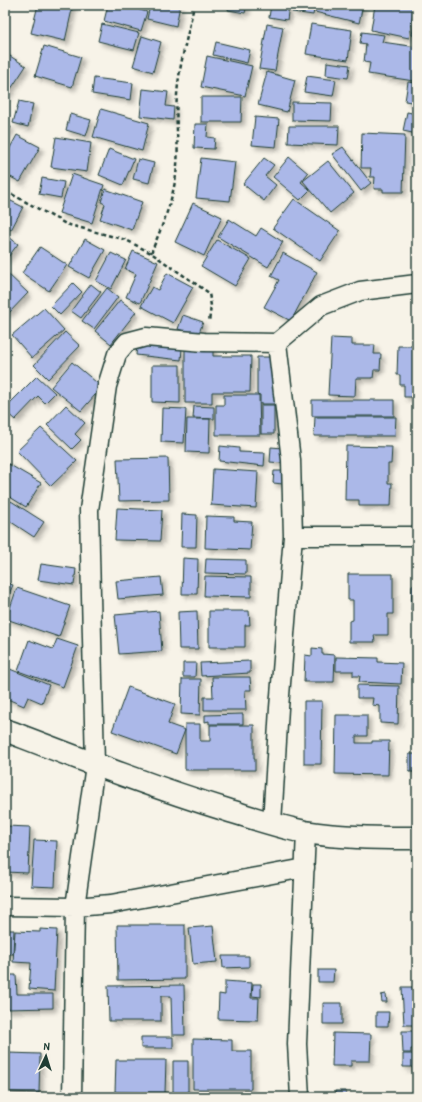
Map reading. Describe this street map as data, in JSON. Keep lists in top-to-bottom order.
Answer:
{
  "north": "top"
}
